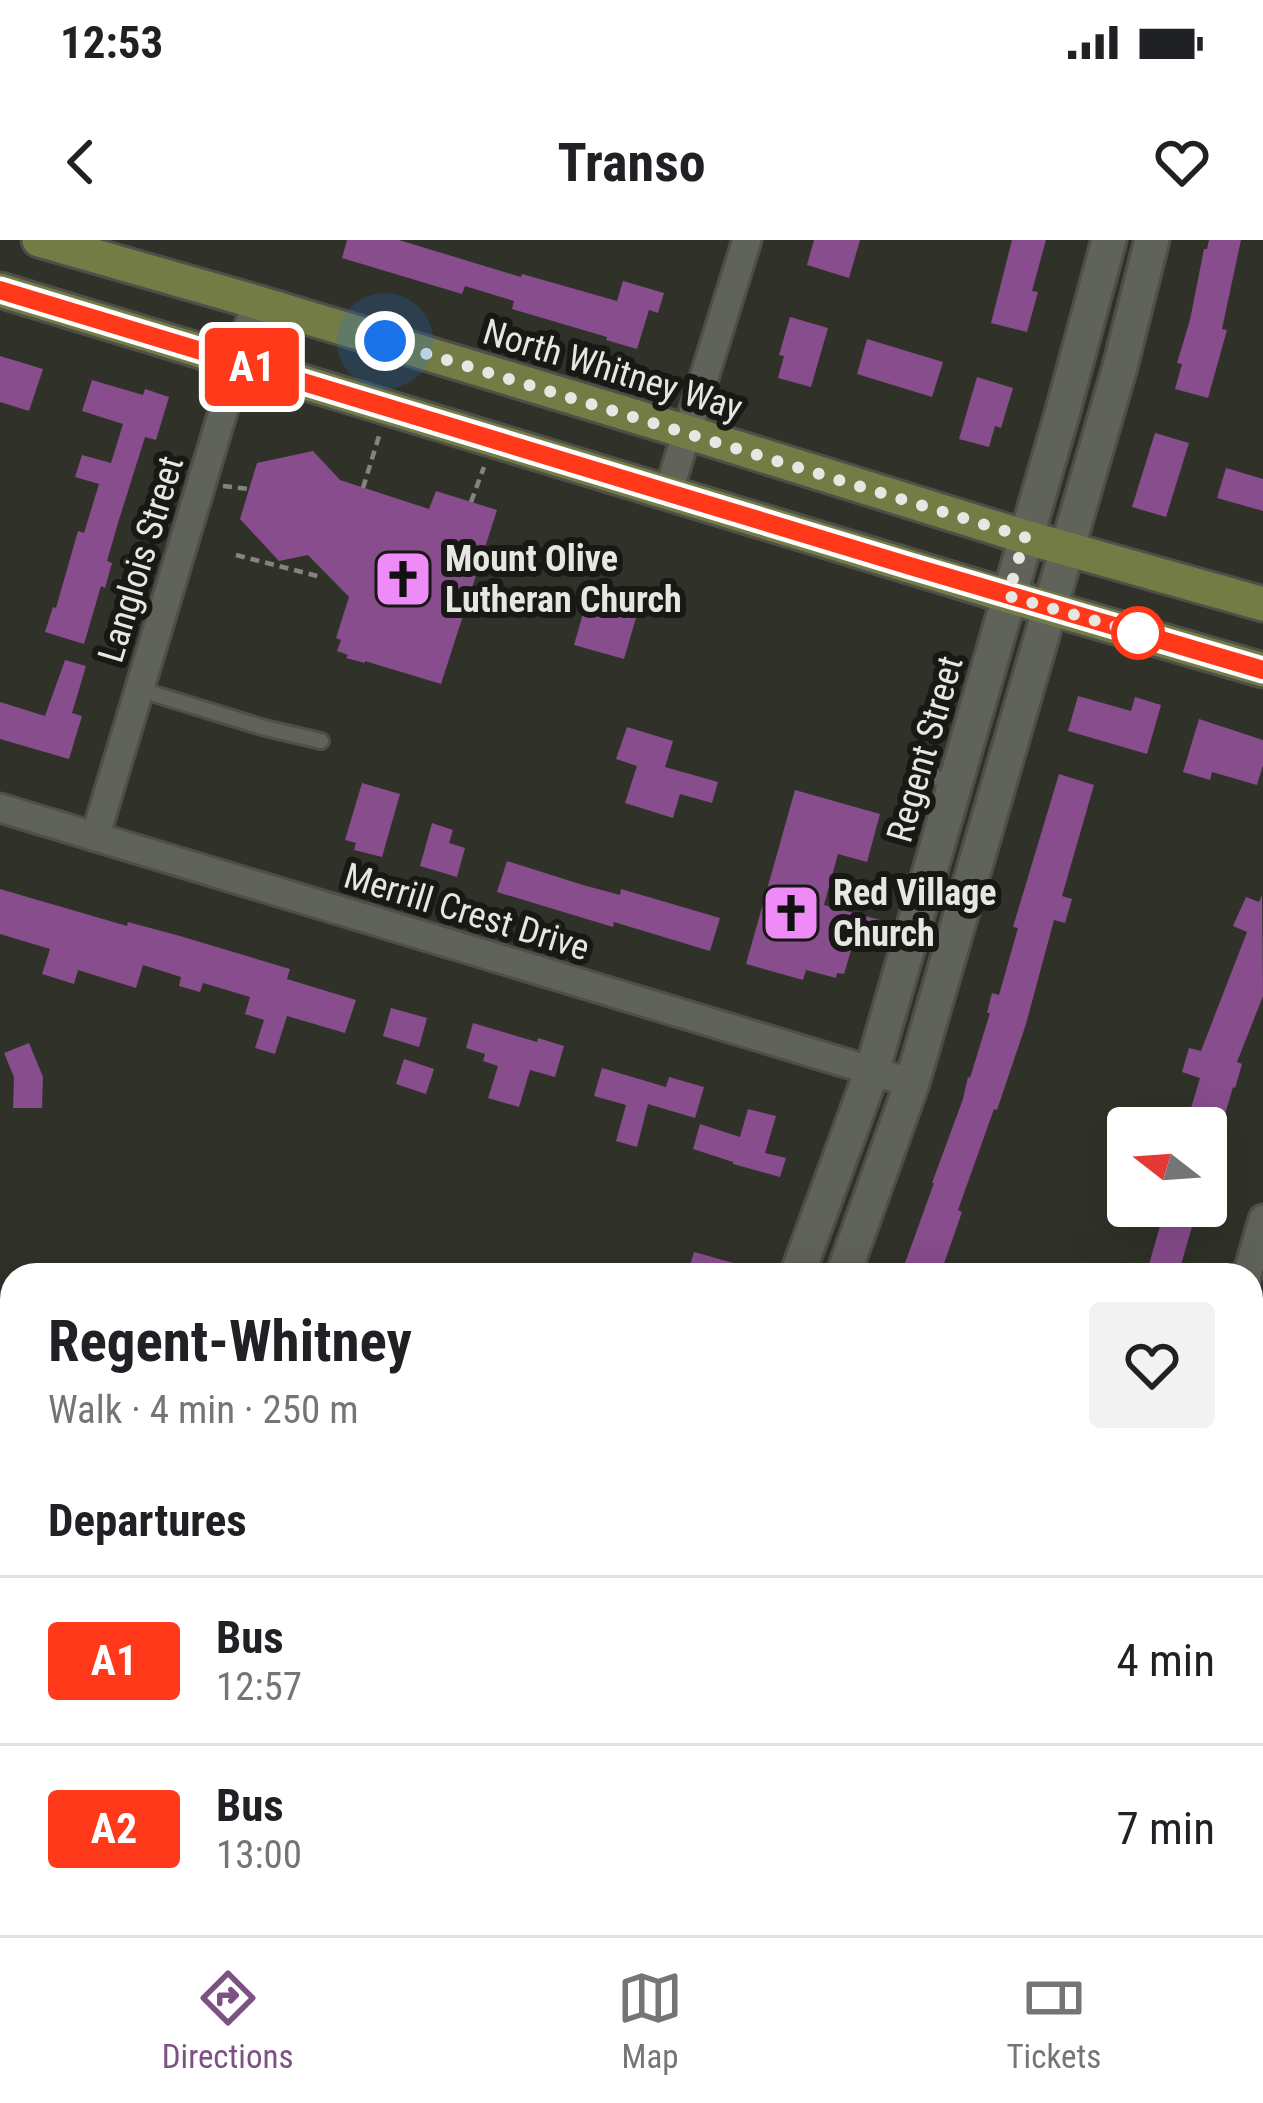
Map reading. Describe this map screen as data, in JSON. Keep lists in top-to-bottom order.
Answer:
{
  "streets": {
    "main road": ["North Whitney Way"],
    "street": ["Langlois Street", "Regent Street", "Merrill Crest Drive"]
  },
  "crossings": [
    ["North Whitney Way", "Langlois Street"],
    ["North Whitney Way", "Regent Street"],
    ["Langlois Street", "Merrill Crest Drive"],
    ["Regent Street", "Merrill Crest Drive"]
  ],
  "places": {
    "church": ["Mount Olive Lutheran Church", "Red Village Church"]
  },
  "lines": ["bus line A1"],
  "north": "left",
  "page": {
    "status": "12:53",
    "header": "Transo",
    "on_map": "A1",
    "heading": [
      ["Regent-Whitney", "Walk · 4 min · 250 m"],
      "Departures"
    ],
    "list": [
      {
        "mark": "A1",
        "name": "Bus",
        "note": "12:57",
        "value": "4 min"
      },
      {
        "mark": "A2",
        "name": "Bus",
        "note": "13:00",
        "value": "7 min"
      }
    ],
    "tabs": ["Directions", "Map", "Tickets"]
  }
}
